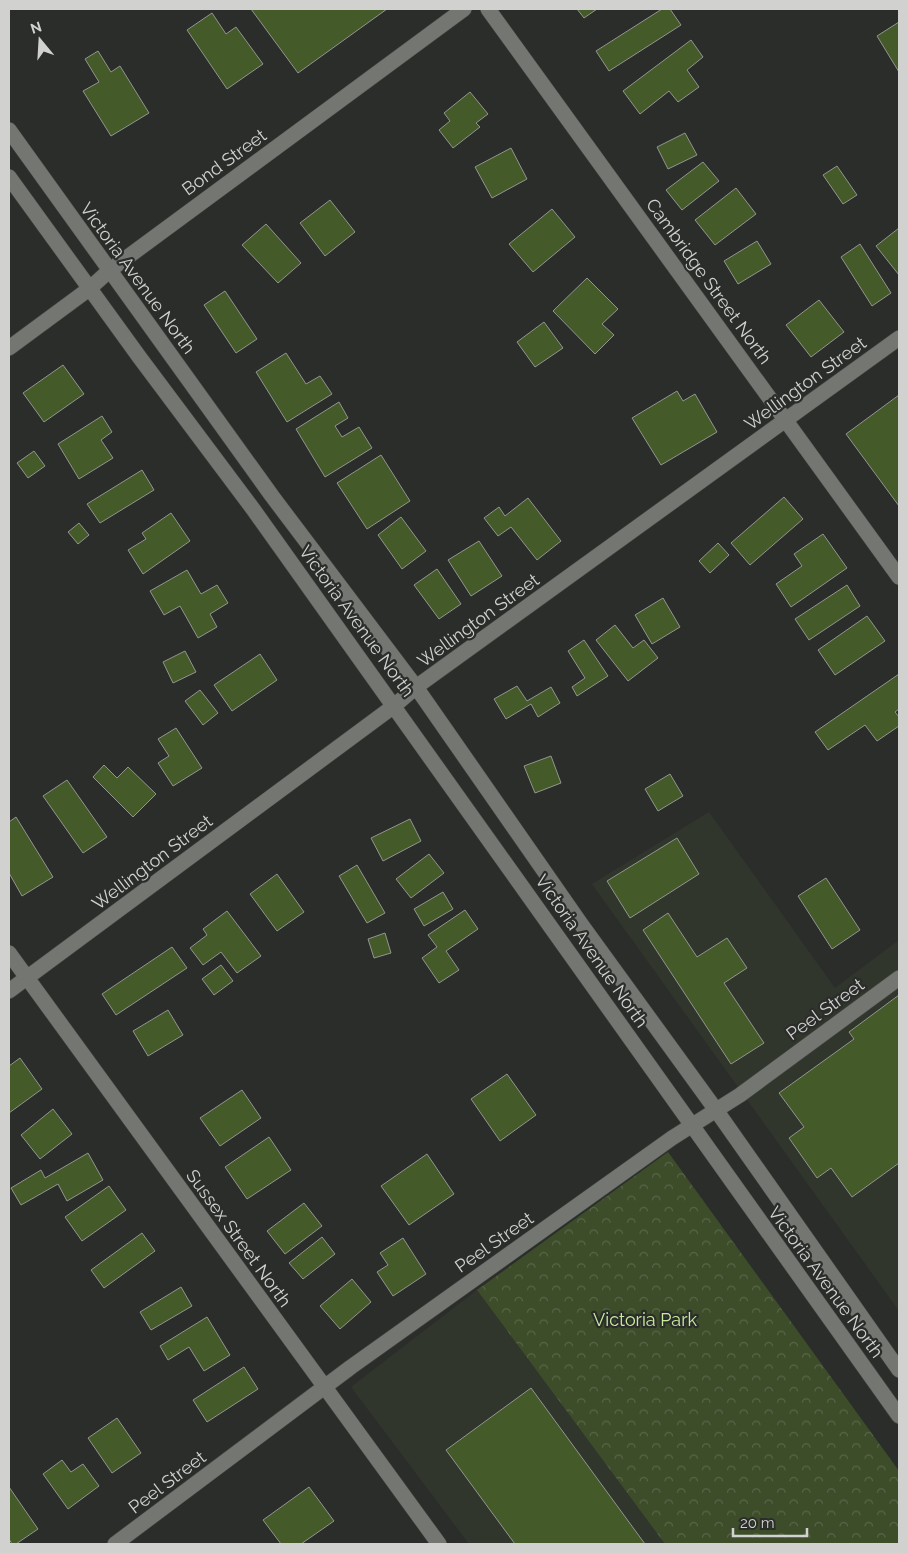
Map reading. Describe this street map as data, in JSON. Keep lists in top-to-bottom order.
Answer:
{
  "streets": {
    "street": [
      "Bond Street",
      "Victoria Avenue North",
      "Cambridge Street North",
      "Wellington Street",
      "Peel Street",
      "Sussex Street North"
    ]
  },
  "crossings": [
    ["Bond Street", "Victoria Avenue North"],
    ["Victoria Avenue North", "Wellington Street"],
    ["Victoria Avenue North", "Peel Street"],
    ["Cambridge Street North", "Wellington Street"],
    ["Wellington Street", "Sussex Street North"],
    ["Peel Street", "Sussex Street North"]
  ],
  "parks": ["Victoria Park"],
  "scale_bar": "20 m",
  "north": "top"
}
